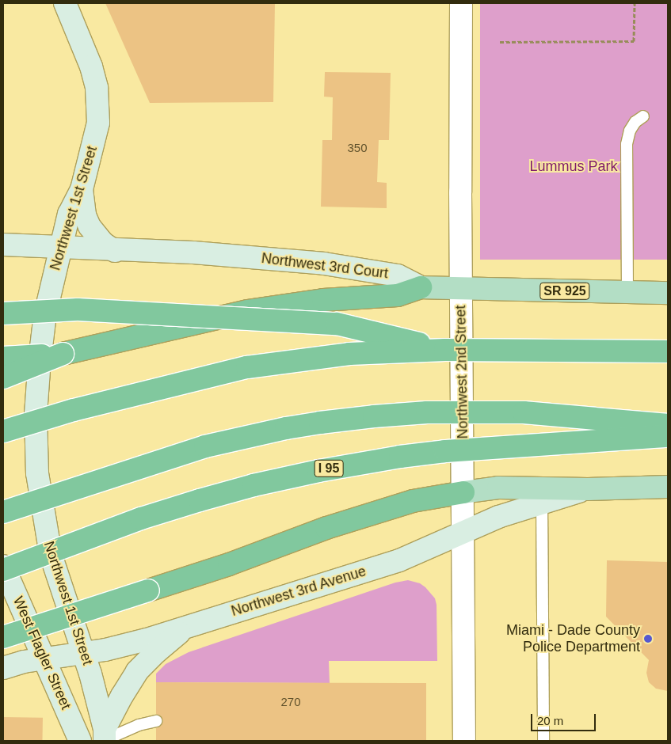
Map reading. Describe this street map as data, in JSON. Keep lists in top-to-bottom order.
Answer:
{
  "streets": {
    "highway": ["I 95"],
    "main road": [
      "Northwest 1st Street",
      "Northwest 3rd Court",
      "SR 925",
      "Northwest 3rd Avenue",
      "West Flagler Street"
    ],
    "street": ["Northwest 2nd Street"]
  },
  "crossings": [
    ["Northwest 1st Street", "Northwest 3rd Court"],
    ["Northwest 1st Street", "Northwest 3rd Avenue"],
    ["Northwest 3rd Court", "Northwest 2nd Street"],
    ["Northwest 2nd Street", "Northwest 3rd Avenue"],
    ["Northwest 3rd Avenue", "West Flagler Street"]
  ],
  "parks": ["Lummus Park"],
  "places": ["Miami - Dade County Police Department"],
  "house_numbers": ["350", "270"],
  "scale_bar": "20 m"
}
